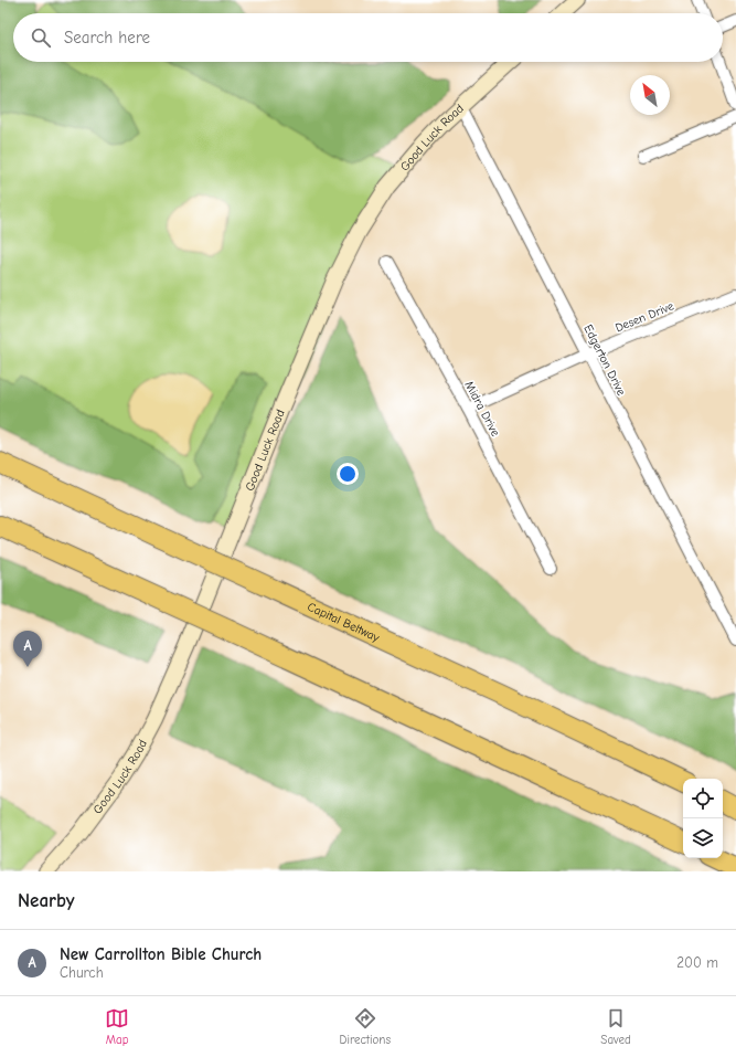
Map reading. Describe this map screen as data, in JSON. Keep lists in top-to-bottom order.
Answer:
{
  "streets": {
    "highway": ["Capital Beltway"],
    "main road": ["Good Luck Road"],
    "street": ["Desen Drive", "Edgerton Drive", "Midra Drive"]
  },
  "crossings": [
    ["Good Luck Road", "Edgerton Drive"],
    ["Desen Drive", "Edgerton Drive"],
    ["Desen Drive", "Midra Drive"]
  ],
  "north": "top left",
  "page": {
    "search": "Search here",
    "pins": "A",
    "heading": "Nearby",
    "list": [
      {
        "mark": "A",
        "name": "New Carrollton Bible Church",
        "note": "Church",
        "value": "200 m"
      }
    ],
    "nav": ["Map", "Directions", "Saved"]
  }
}
